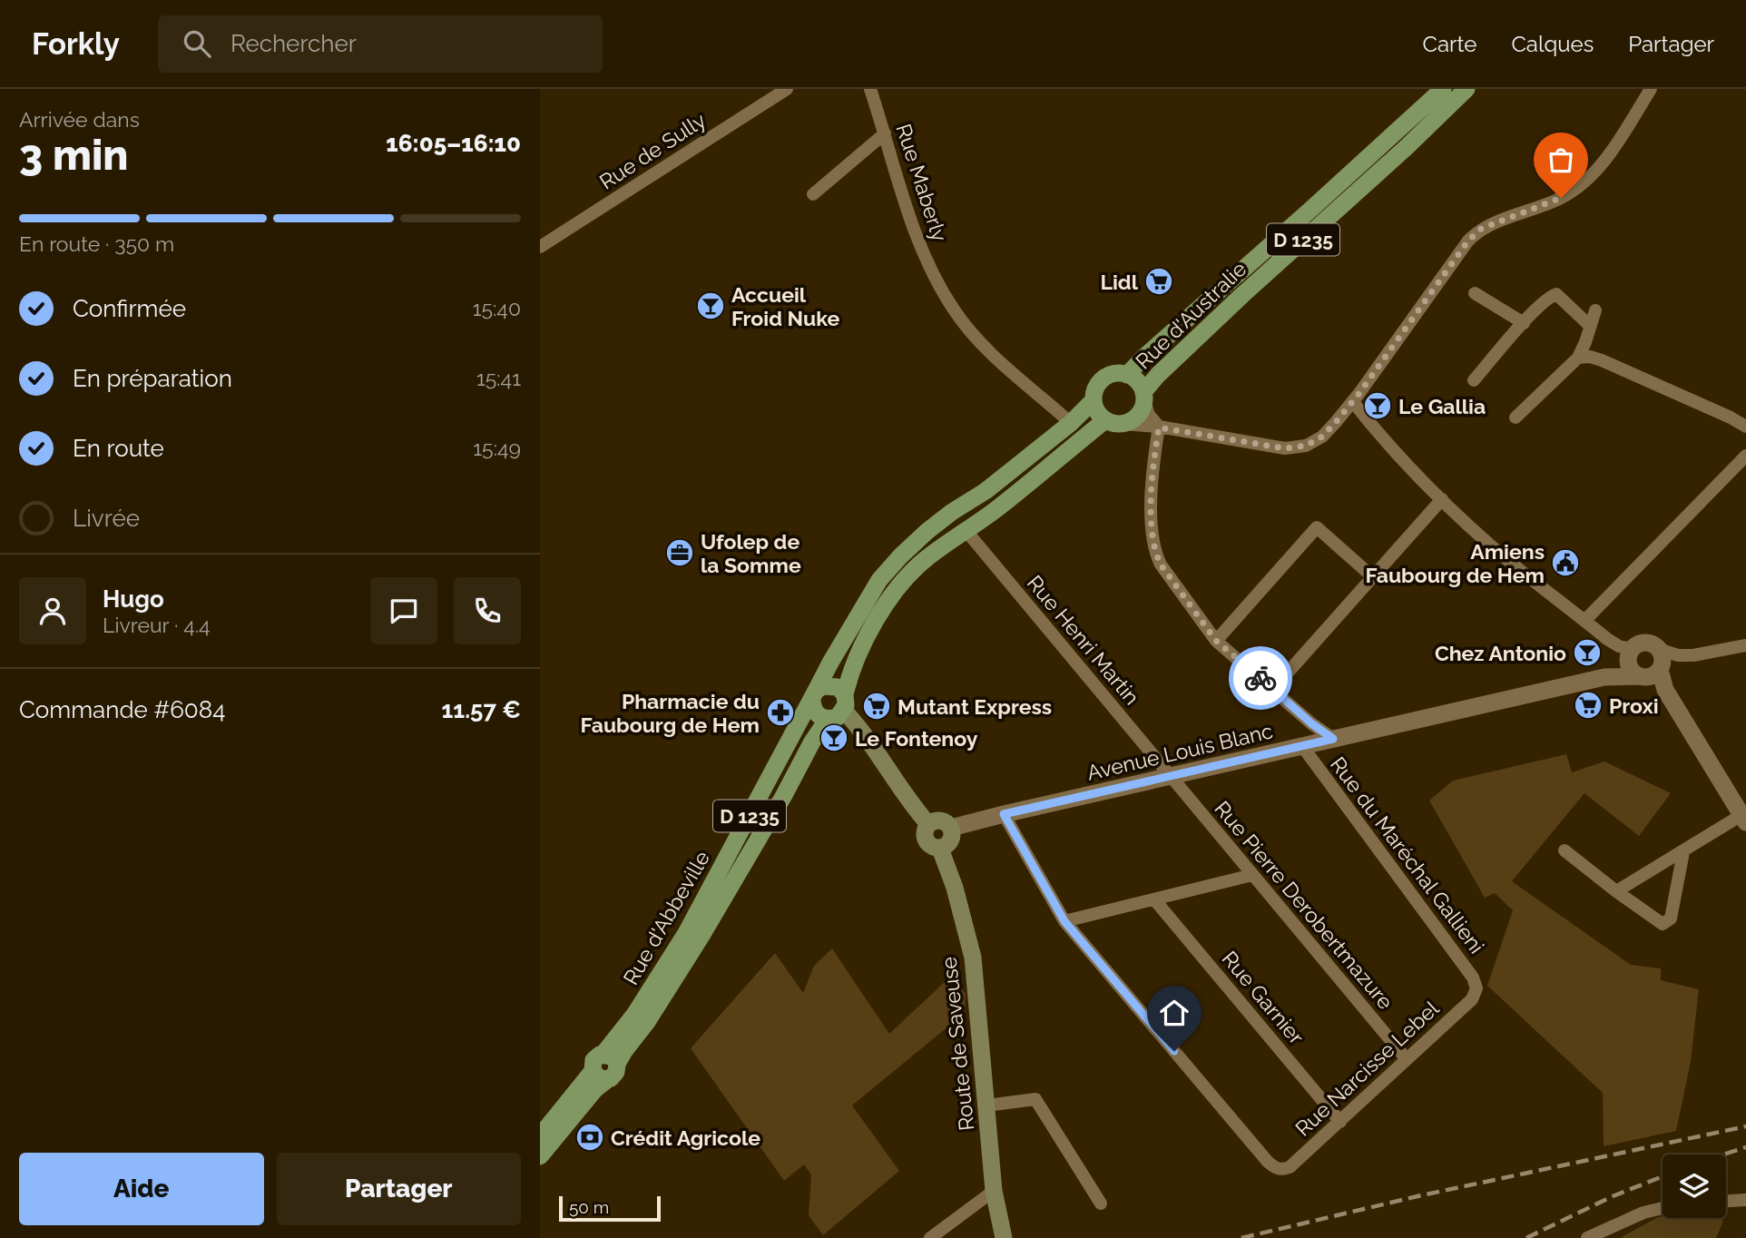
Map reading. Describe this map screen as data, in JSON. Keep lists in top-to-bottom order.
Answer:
{
  "streets": {
    "main road": [
      "D 1235",
      "Rue d'Australie",
      "Rue d'Abbeville",
      "Route de Saveuse"
    ],
    "street": [
      "Rue de Sully",
      "Rue Maberly",
      "Rue Henri Martin",
      "Avenue Louis Blanc",
      "Rue du Maréchal Gallieni",
      "Rue Pierre Derobertmazure",
      "Rue Garnier",
      "Rue Narcisse Lebel"
    ]
  },
  "crossings": [
    ["Rue Maberly", "D 1235"],
    ["D 1235", "Rue d'Australie"],
    ["D 1235", "Rue d'Abbeville"],
    ["Rue Henri Martin", "Avenue Louis Blanc"],
    ["Rue Henri Martin", "Rue Pierre Derobertmazure"],
    ["Avenue Louis Blanc", "Rue du Maréchal Gallieni"],
    ["Avenue Louis Blanc", "Rue Pierre Derobertmazure"],
    ["Avenue Louis Blanc", "Route de Saveuse"],
    ["Rue du Maréchal Gallieni", "Rue Narcisse Lebel"],
    ["Rue Pierre Derobertmazure", "Rue Narcisse Lebel"],
    ["Rue Garnier", "Rue Narcisse Lebel"]
  ],
  "places": {
    "supermarket": ["Lidl", "Proxi", "Mutant Express"],
    "bar": [
      "Accueil Froid Nuke",
      "Le Gallia",
      "Chez Antonio",
      "Le Fontenoy"
    ],
    "office": ["Ufolep de la Somme"],
    "public building": ["Amiens Faubourg de Hem"],
    "pharmacy": ["Pharmacie du Faubourg de Hem"],
    "bank": ["Crédit Agricole"]
  },
  "scale_bar": "50 m",
  "page": {
    "header": "Forkly",
    "search": "Rechercher",
    "nav": ["Carte", "Calques", "Partager"],
    "heading": ["3 min", "Arrivée dans", "16:05–16:10"],
    "panel": [
      "Hugo",
      "Livreur · 4.4",
      "Commande #6084",
      "11.57 €"
    ],
    "bar": "En route · 350 m",
    "list": [
      ["Confirmée", "15:40"],
      ["En préparation", "15:41"],
      ["En route", "15:49"],
      "Livrée"
    ],
    "buttons": ["Aide", "Partager"],
    "scale": "50 m"
  }
}
